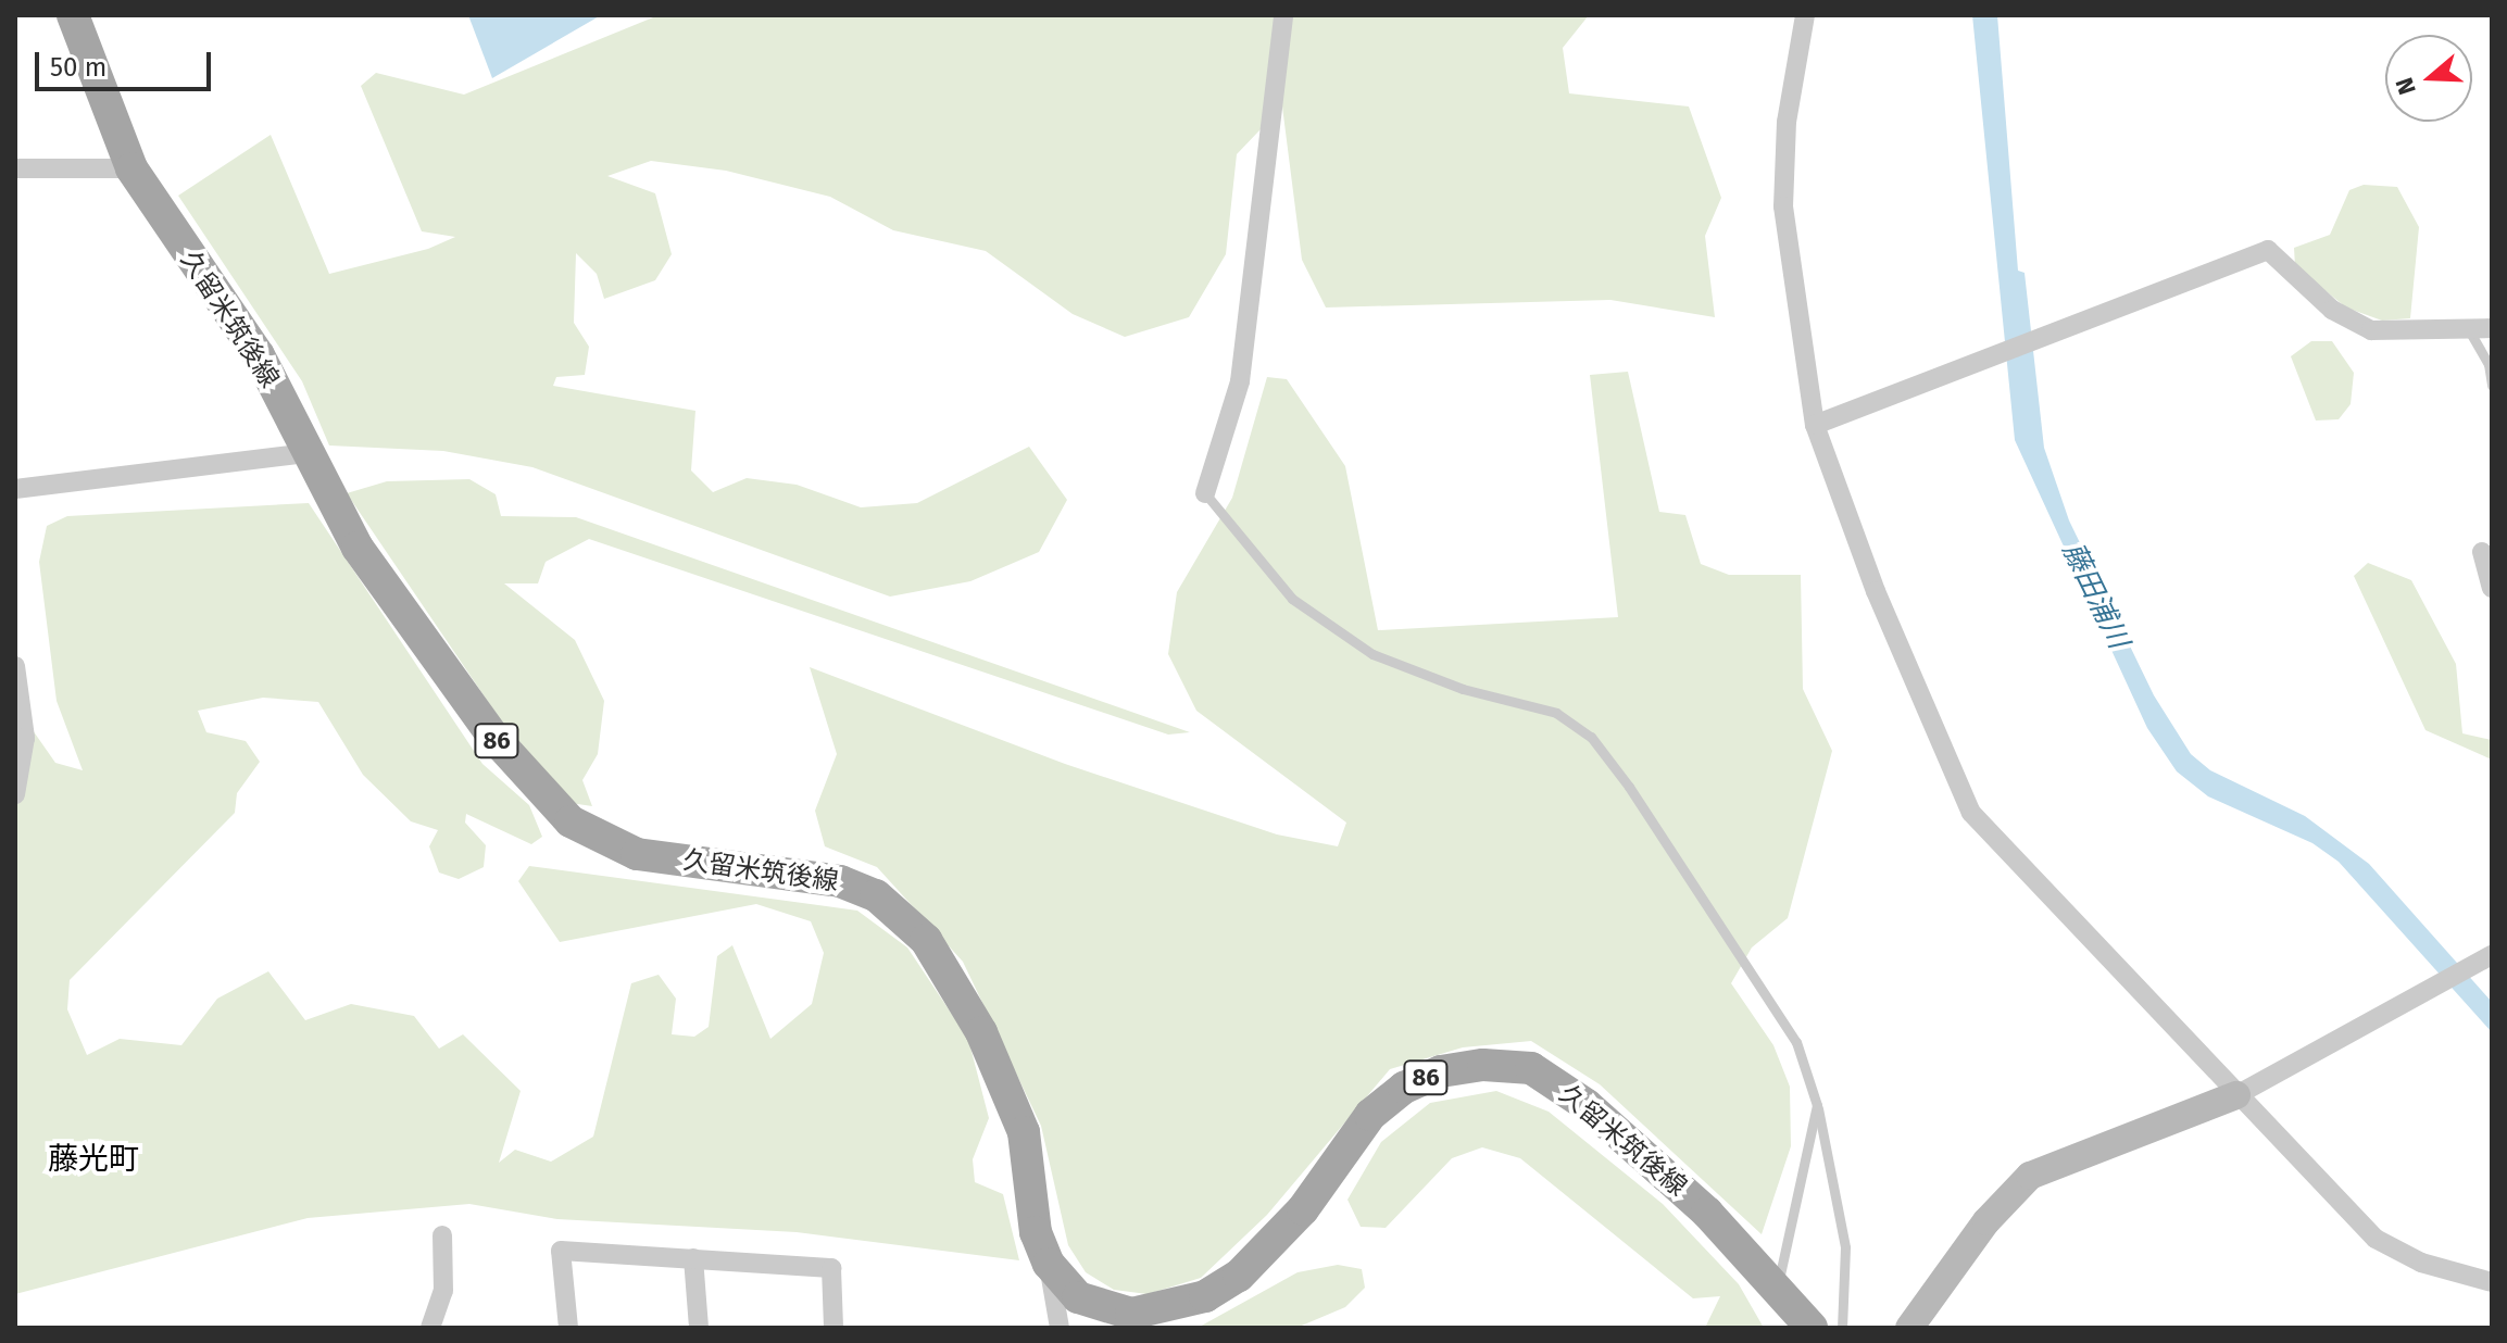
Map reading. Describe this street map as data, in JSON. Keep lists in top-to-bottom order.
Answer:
{
  "streets": {
    "main road": ["久留米筑後線", "86"]
  },
  "districts": ["藤光町"],
  "water": ["藤田浦川"],
  "scale_bar": "50 m",
  "north": "left"
}
